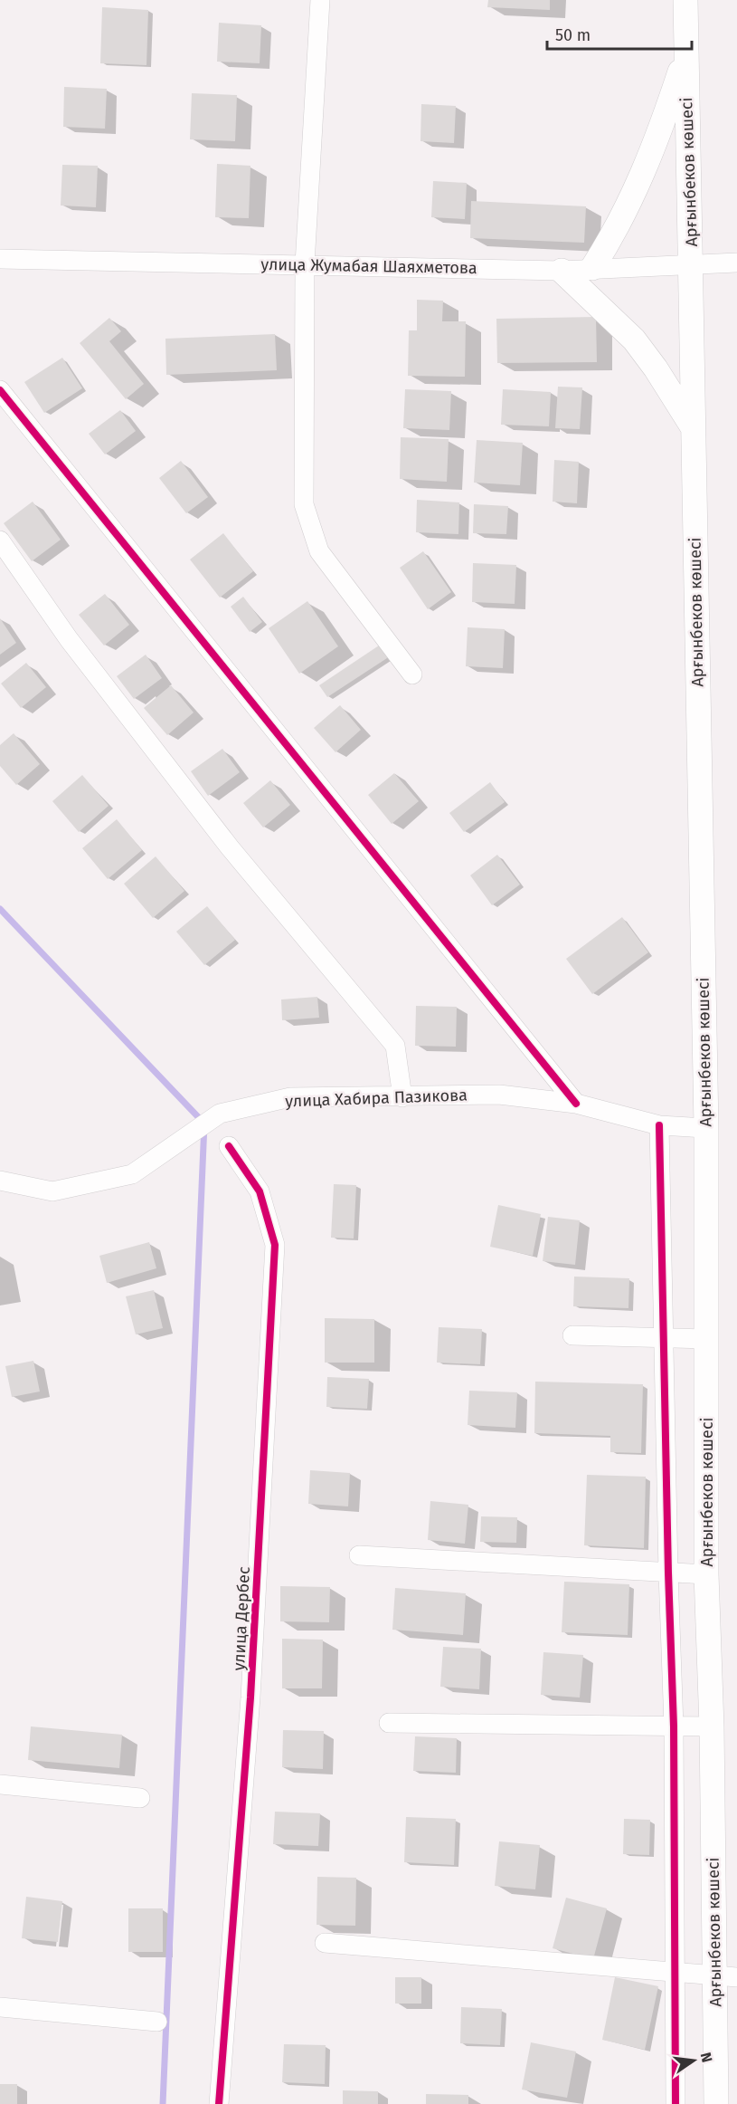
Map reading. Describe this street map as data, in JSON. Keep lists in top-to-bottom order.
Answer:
{
  "streets": {
    "main road": ["Арғынбеков көшесі"],
    "street": ["улица Жумабая Шаяхметова", "улица Хабира Пазикова", "улица Дербес"]
  },
  "crossings": [
    ["Арғынбеков көшесі", "улица Жумабая Шаяхметова"],
    ["Арғынбеков көшесі", "улица Хабира Пазикова"]
  ],
  "scale_bar": "50 m",
  "north": "right"
}
